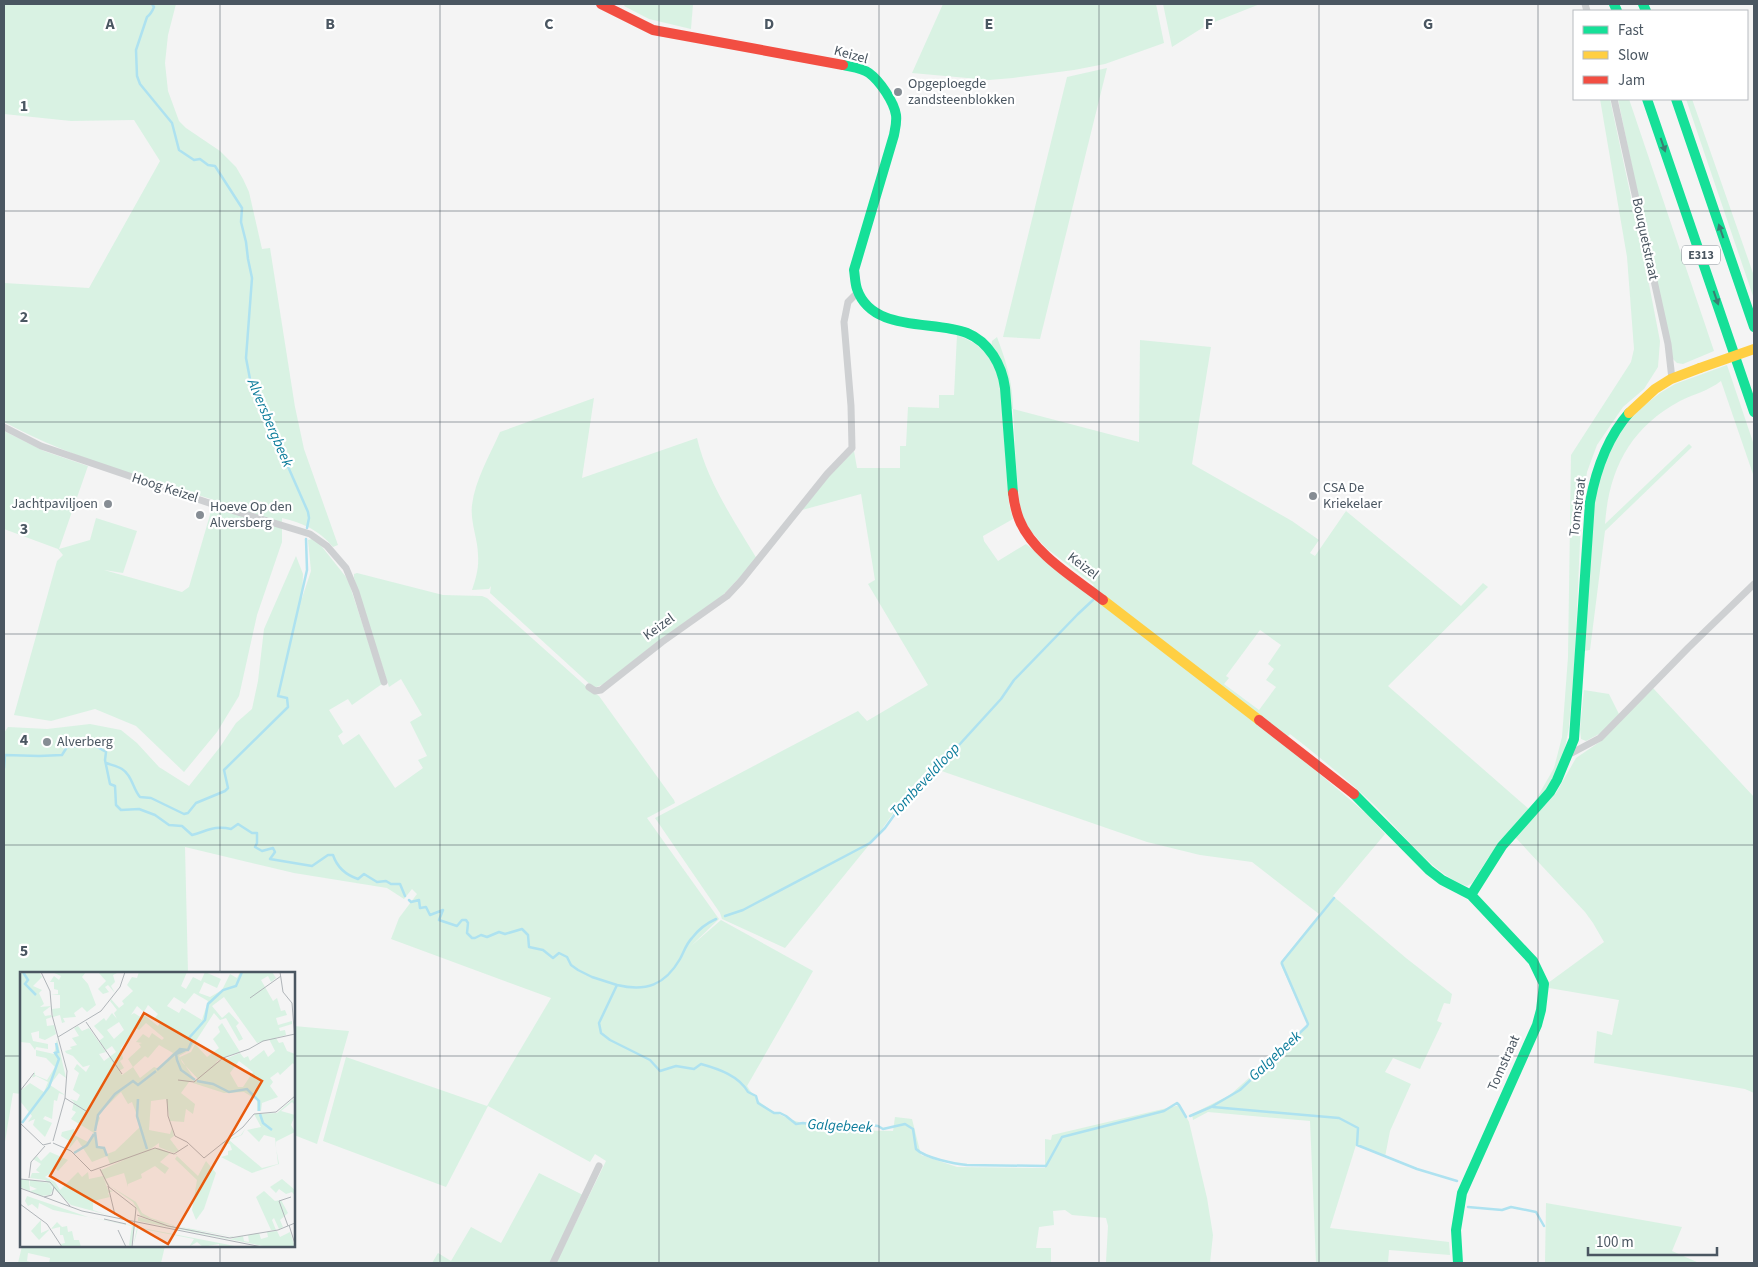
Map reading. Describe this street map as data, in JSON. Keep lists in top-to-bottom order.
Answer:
{
  "streets": {
    "main road": ["Keizel", "E313", "Tomstraat"],
    "street": ["Bouquetstraat", "Hoog Keizel"]
  },
  "crossings": [
    ["Keizel", "Tomstraat"],
    ["Bouquetstraat", "Tomstraat"]
  ],
  "water": ["Alversbergbeek", "Tombeveldloop", "Galgebeek"],
  "places": [
    "Opgeploegde zandsteenblokken",
    "CSA De Kriekelaer",
    "Jachtpaviljoen",
    "Hoeve Op den Alversberg",
    "Alverberg"
  ],
  "legend": ["Fast", "Slow", "Jam"],
  "scale_bar": "100 m",
  "grid": {
    "columns": [
      "A",
      "B",
      "C",
      "D",
      "E",
      "F",
      "G"
    ],
    "rows": [
      "1",
      "2",
      "3",
      "4",
      "5"
    ]
  }
}
